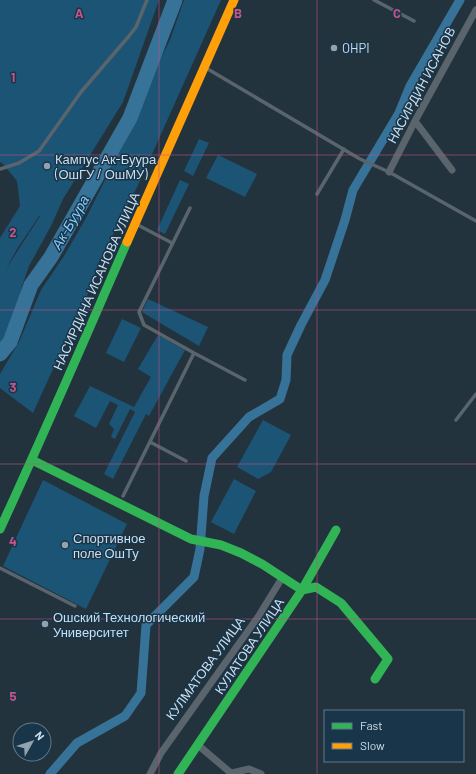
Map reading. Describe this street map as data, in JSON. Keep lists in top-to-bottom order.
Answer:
{
  "streets": {
    "street": [
      "НАСИРДИН ИСАНОВ",
      "НАСИРДИНА ИСАНОВА УЛИЦА",
      "КУЛАТОВА УЛИЦА",
      "КУЛМАТОВА УЛИЦА"
    ]
  },
  "water": ["Ак-Буура"],
  "places": [
    "OHPI",
    "Кампус Ак-Буура (ОшГУ / ОшМУ)",
    "Спортивное поле ОшТу",
    "Ошский Технологический Университет"
  ],
  "legend": ["Fast", "Slow"],
  "north": "top right",
  "grid": {
    "columns": ["A", "B", "C"],
    "rows": [
      "1",
      "2",
      "3",
      "4",
      "5"
    ]
  }
}
